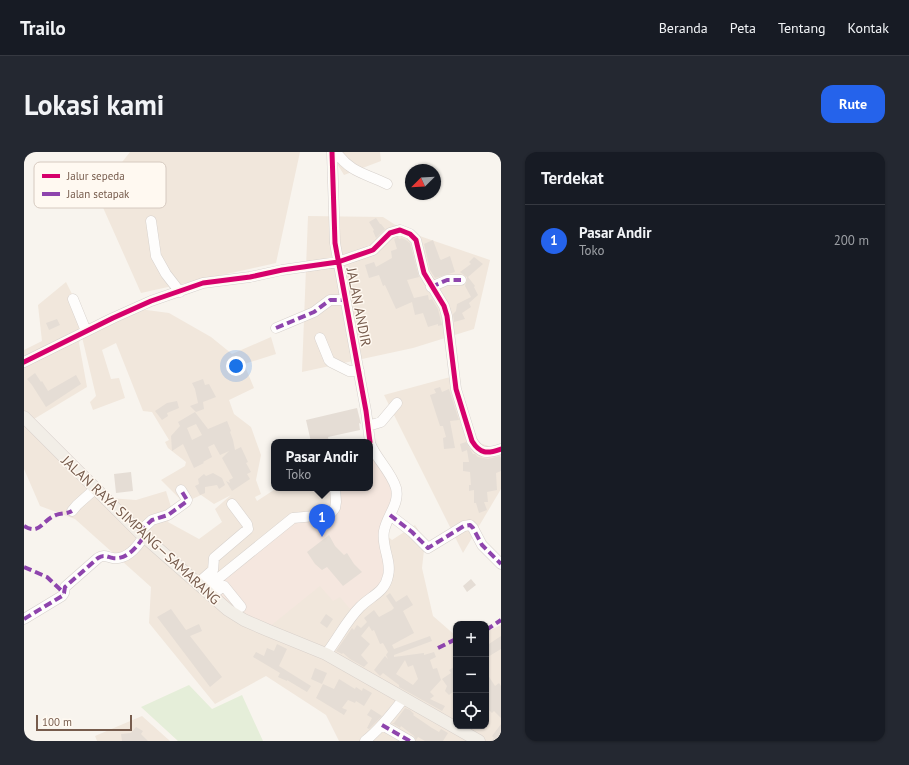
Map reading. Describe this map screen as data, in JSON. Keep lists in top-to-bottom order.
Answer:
{
  "streets": {
    "main road": ["JALAN RAYA SIMPANG—SAMARANG"],
    "street": ["JALAN ANDIR"]
  },
  "crossings": [
    ["JALAN ANDIR", "JALAN RAYA SIMPANG—SAMARANG"]
  ],
  "legend": ["Jalur sepeda", "Jalan setapak"],
  "scale_bar": "100 m",
  "north": "bottom left",
  "page": {
    "header": "Trailo",
    "nav": [
      "Beranda",
      "Peta",
      "Tentang",
      "Kontak"
    ],
    "buttons": "Rute",
    "title": "Lokasi kami",
    "heading": "Terdekat",
    "list": [
      {
        "mark": "1",
        "name": "Pasar Andir",
        "note": "Toko",
        "value": "200 m"
      }
    ],
    "popup": ["Pasar Andir", "Toko"],
    "pins": "1",
    "map_buttons": ["+", "−"],
    "scale": "100 m"
  }
}
